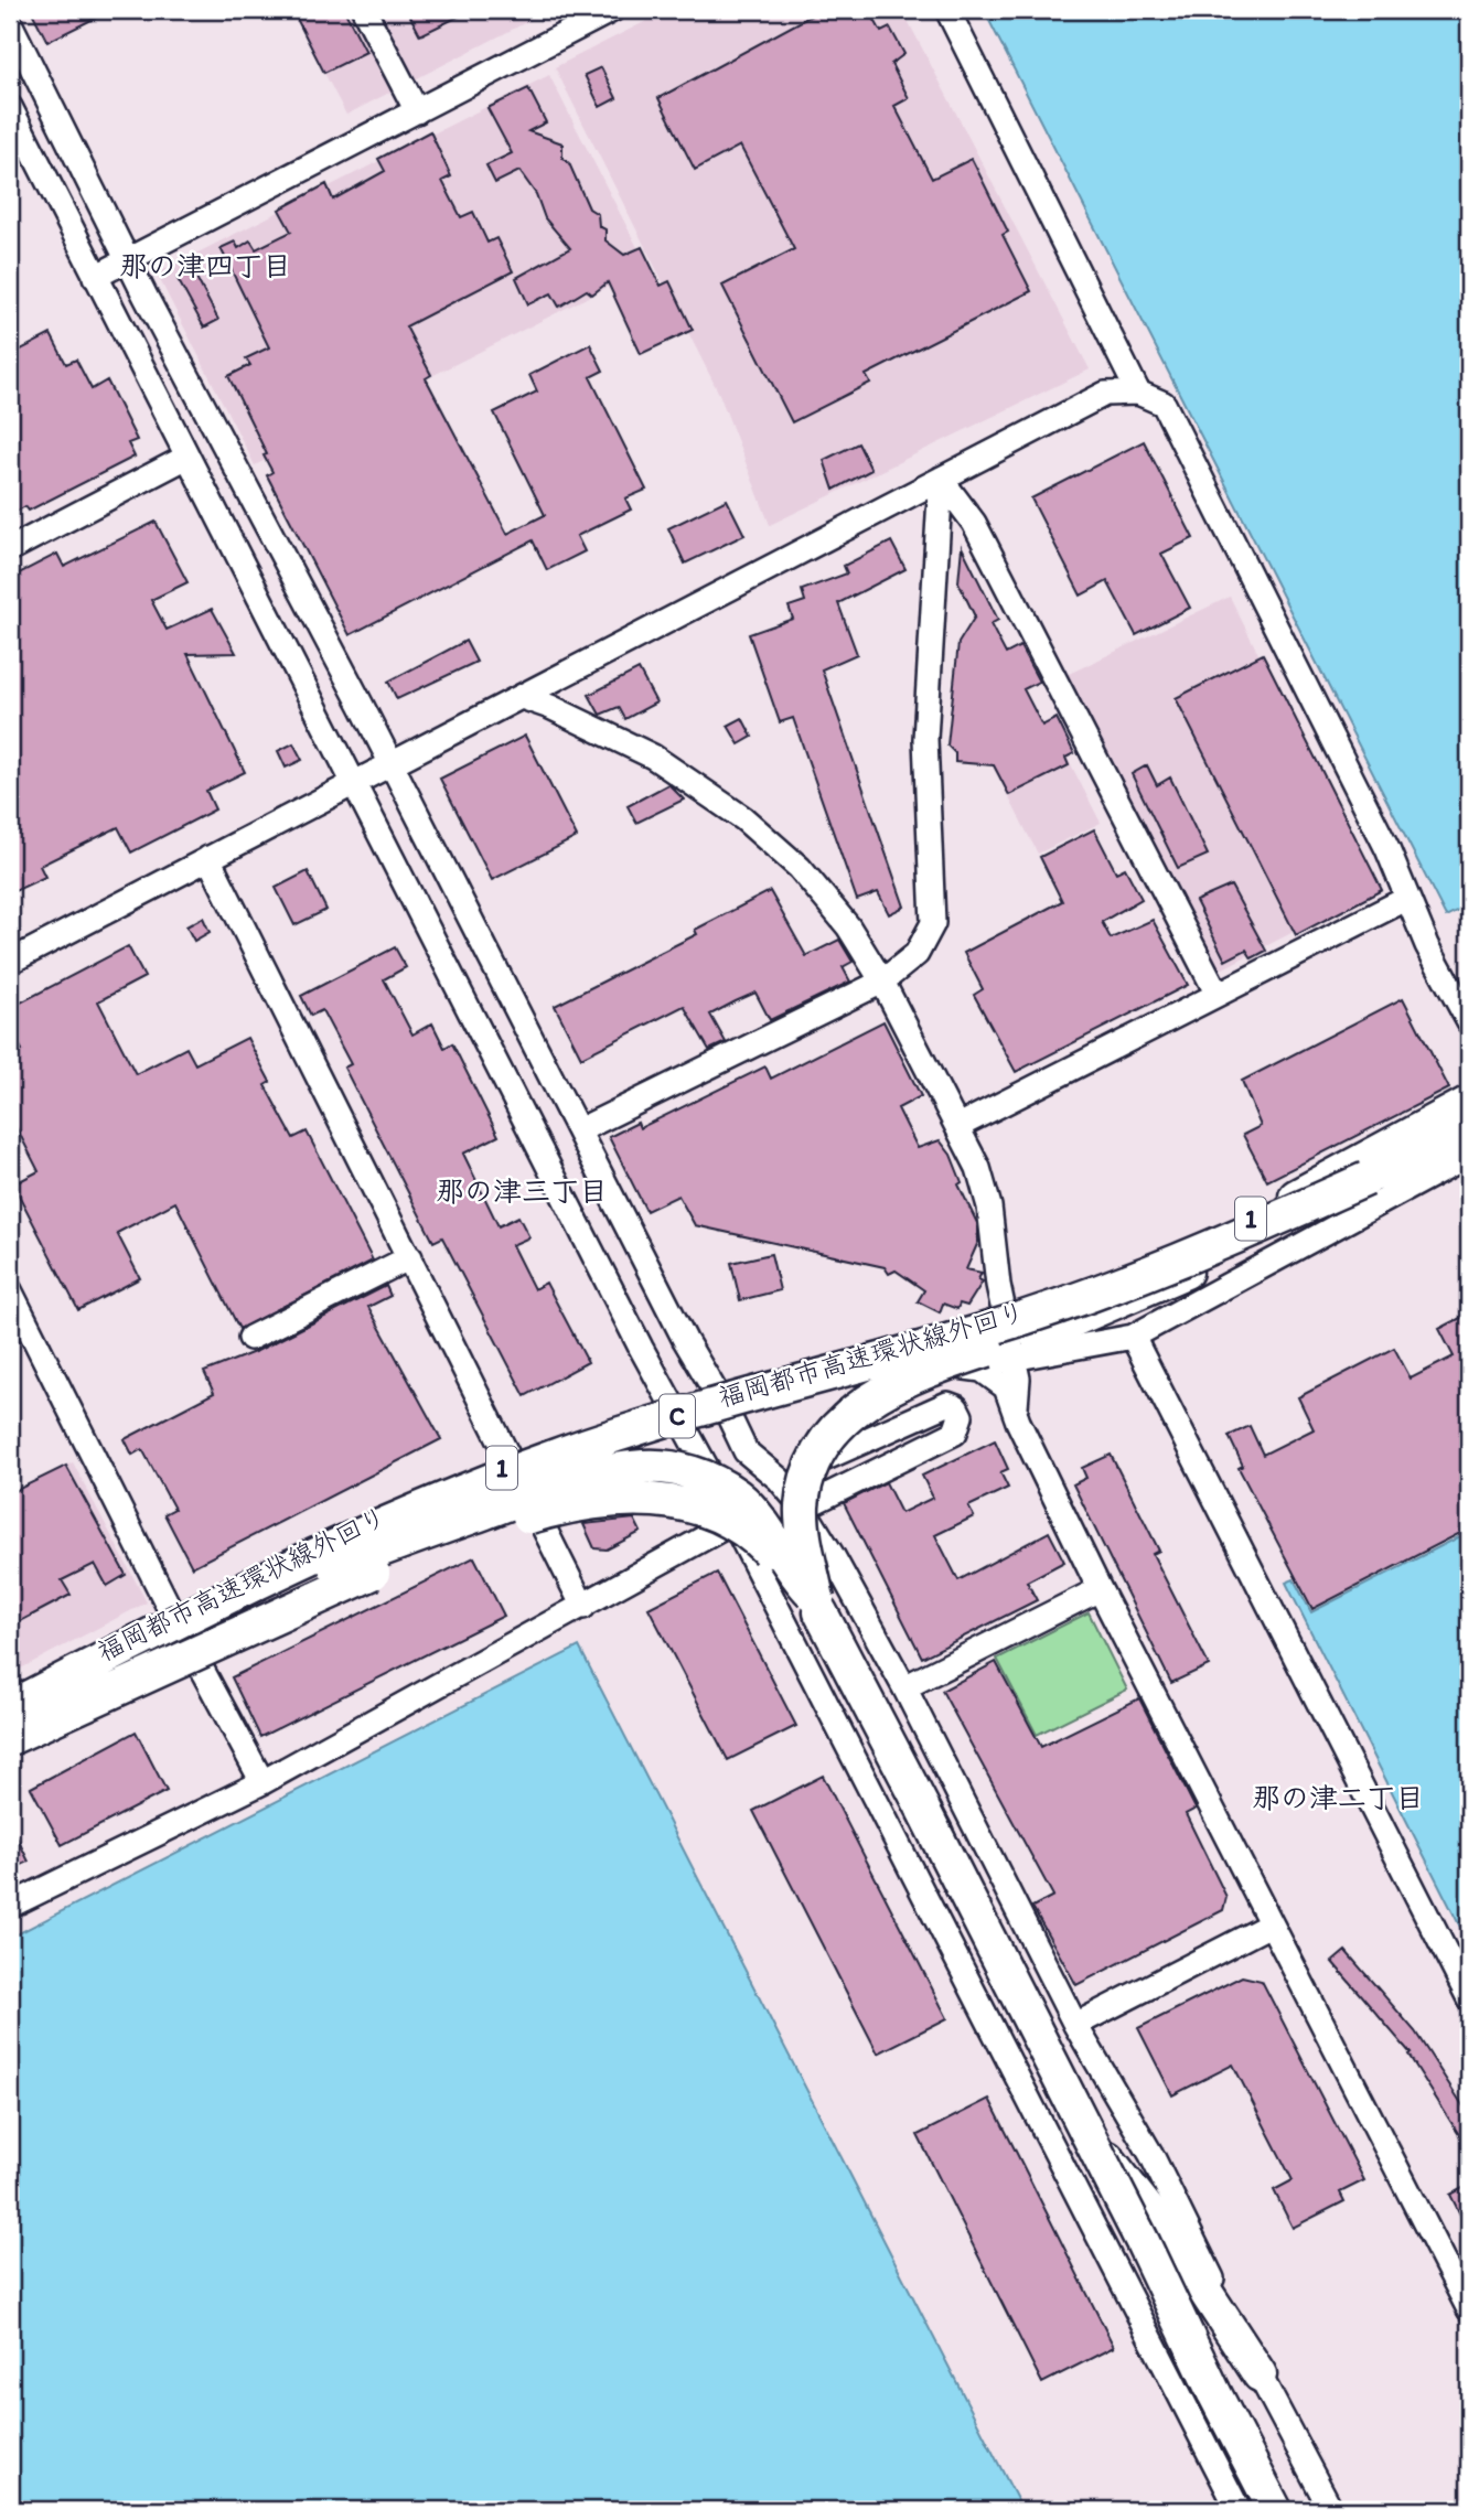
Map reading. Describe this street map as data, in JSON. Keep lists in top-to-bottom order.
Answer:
{
  "streets": {
    "highway": ["1", "福岡都市高速環状線外回り", "C"]
  },
  "districts": ["那の津四丁目", "那の津三丁目", "那の津二丁目"]
}
